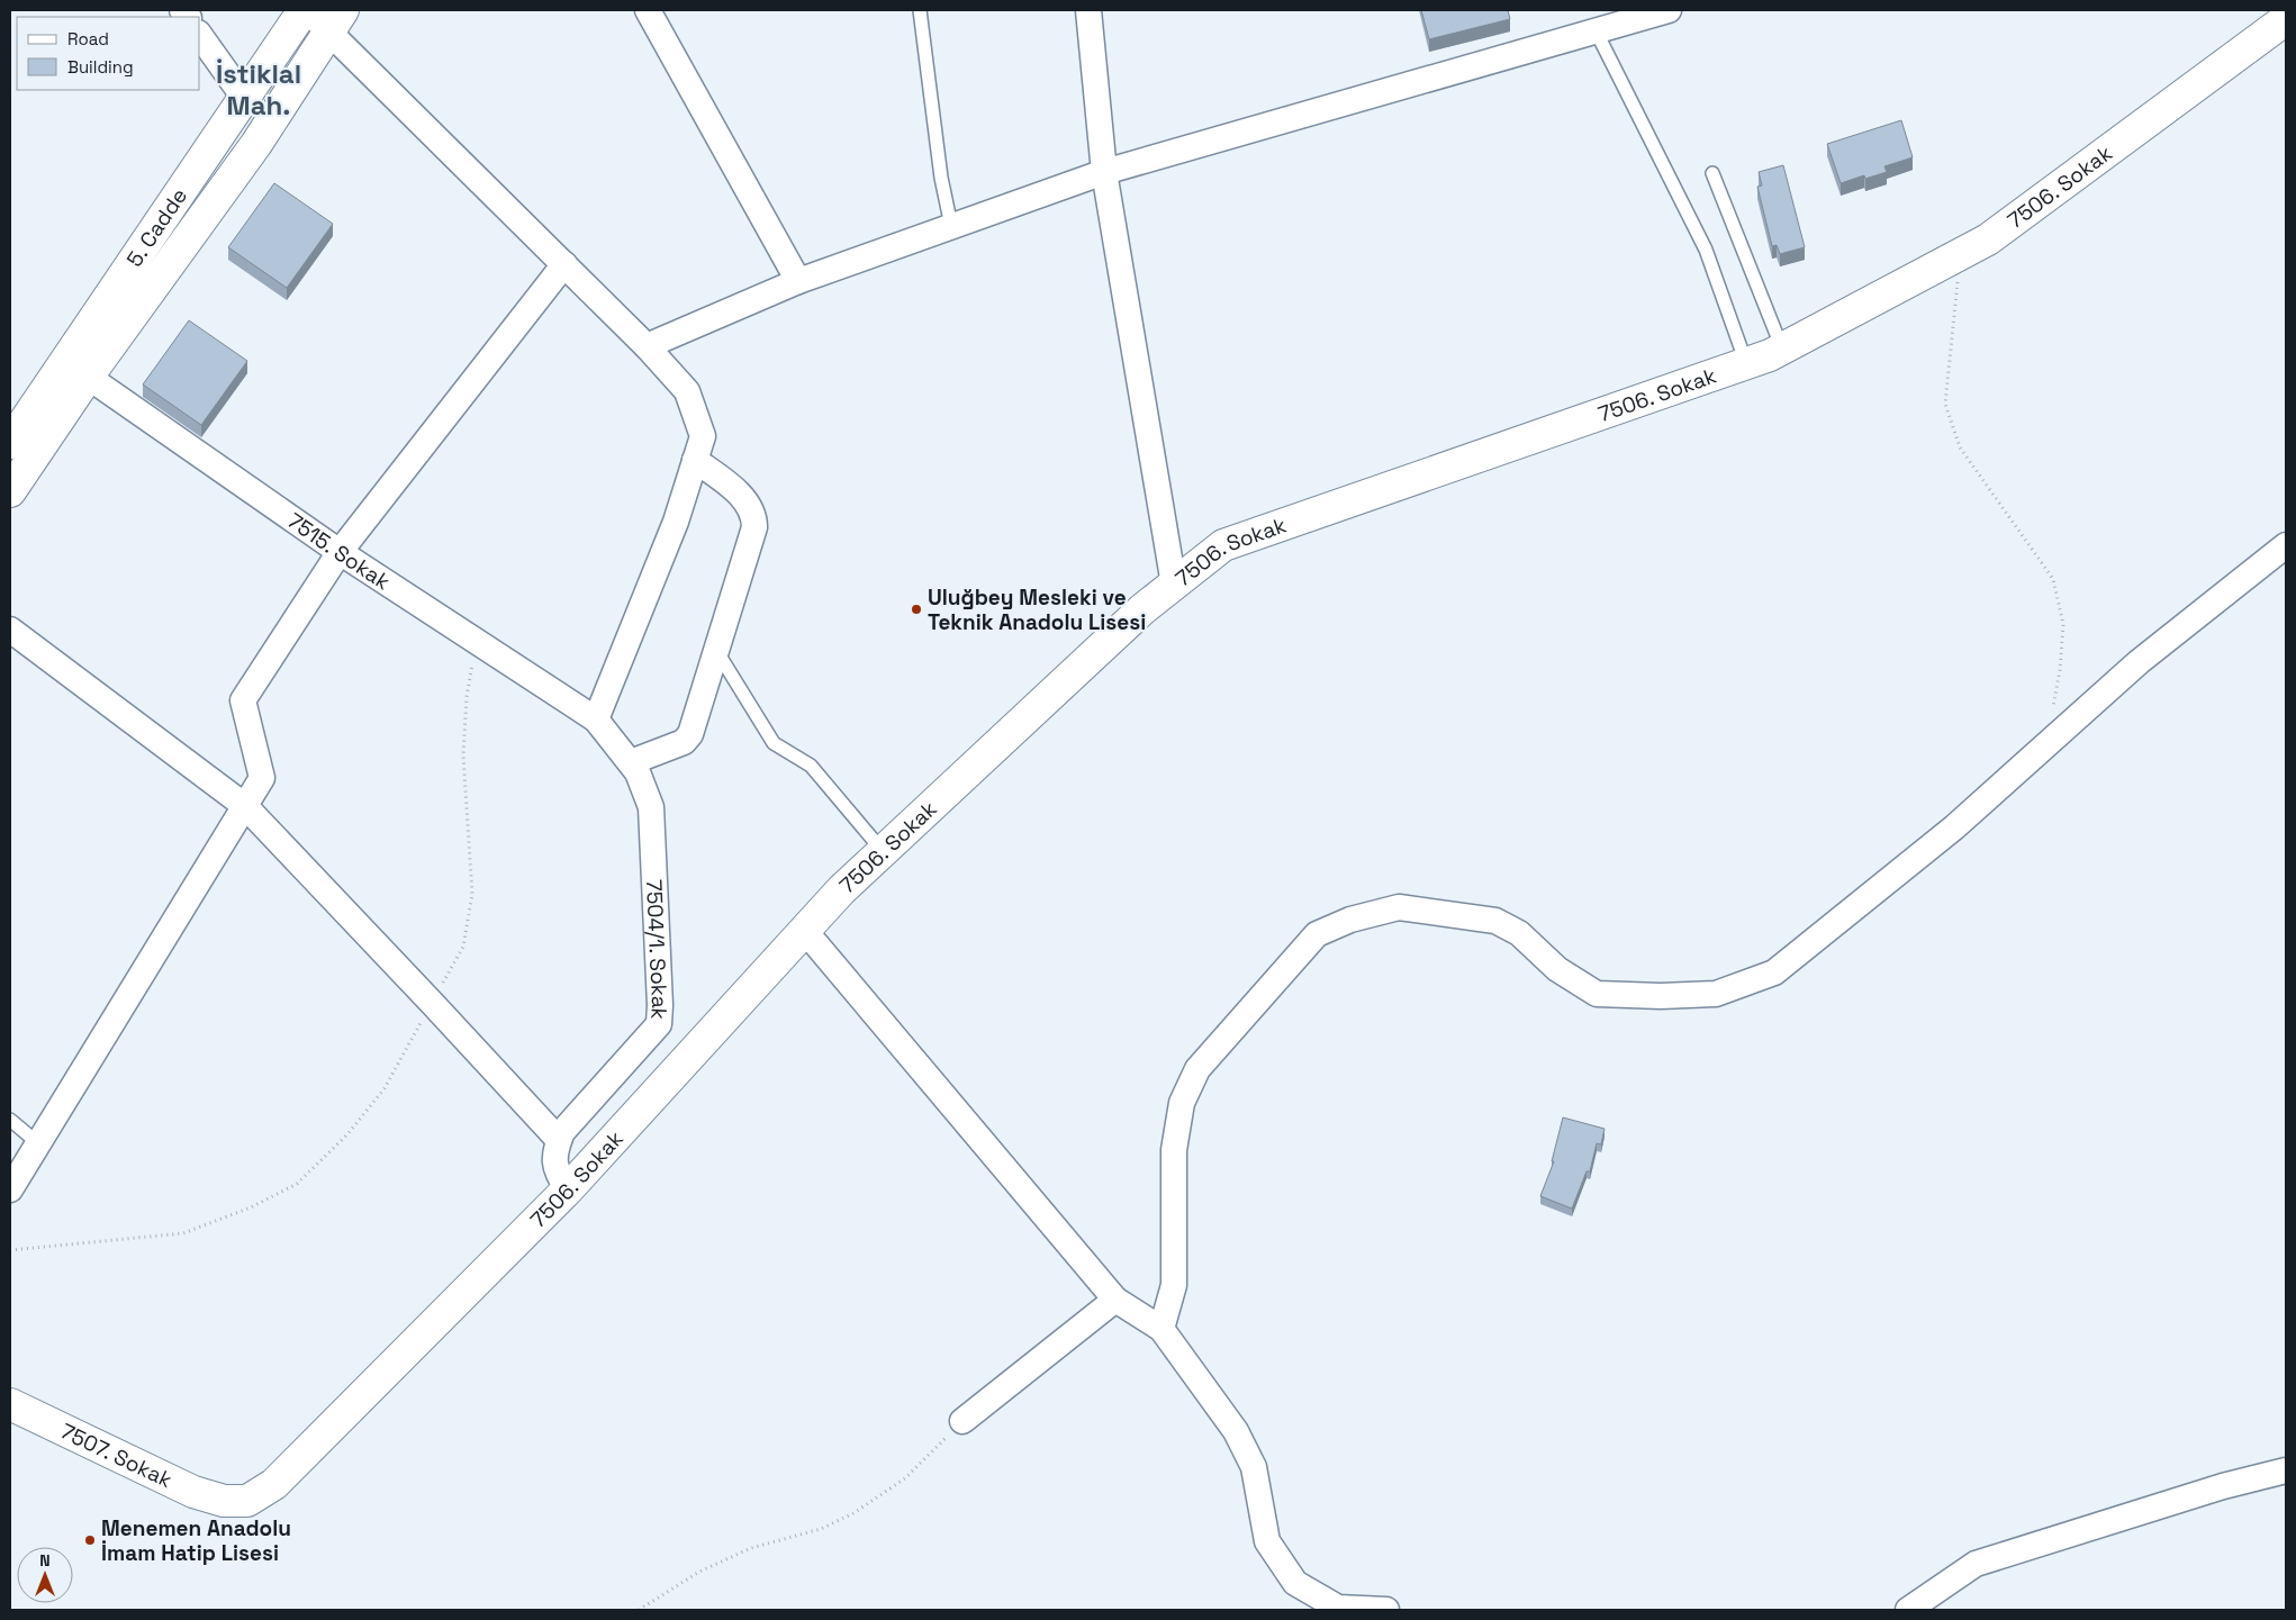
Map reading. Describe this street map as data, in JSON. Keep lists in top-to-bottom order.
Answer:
{
  "streets": {
    "street": [
      "7506. Sokak",
      "5. Cadde",
      "7515. Sokak",
      "7504/1. Sokak",
      "7507. Sokak"
    ]
  },
  "crossings": [
    ["7506. Sokak", "7504/1. Sokak"],
    ["7506. Sokak", "7507. Sokak"],
    ["7515. Sokak", "7504/1. Sokak"]
  ],
  "districts": ["İstiklal Mah."],
  "places": ["Uluğbey Mesleki ve Teknik Anadolu Lisesi", "Menemen Anadolu İmam Hatip Lisesi"],
  "legend": ["Road", "Building"],
  "north": "top"
}
